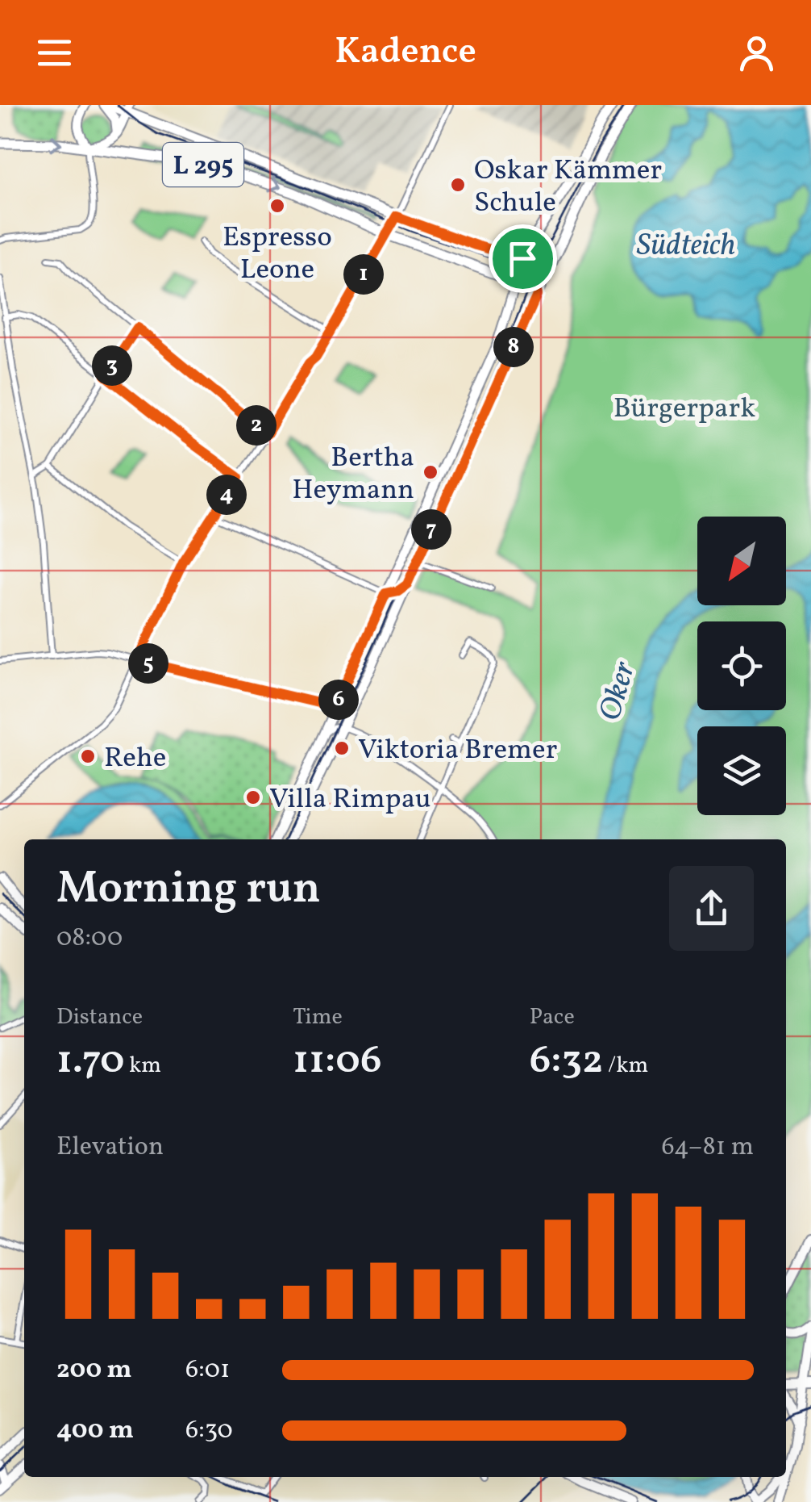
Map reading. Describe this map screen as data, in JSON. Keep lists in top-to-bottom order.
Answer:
{
  "streets": {
    "main road": ["L 295"]
  },
  "water": ["Südteich", "Oker"],
  "parks": ["Bürgerpark"],
  "places": [
    "Oskar Kämmer Schule",
    "Espresso Leone",
    "Bertha Heymann",
    "Viktoria Bremer",
    "Rehe",
    "Villa Rimpau"
  ],
  "north": "bottom left",
  "page": {
    "header": "Kadence",
    "pins": [
      "1",
      "8",
      "3",
      "2",
      "4",
      "7",
      "5",
      "6"
    ],
    "heading": ["Morning run", "08:00"],
    "stats": [
      ["Distance", "1.70 km"],
      ["Time", "11:06"],
      ["Pace", "6:32 /km"]
    ],
    "chart": ["Elevation", "64–81 m"],
    "list": [
      {
        "name": "200 m",
        "note": "6:01"
      },
      {
        "name": "400 m",
        "note": "6:30"
      }
    ]
  }
}
